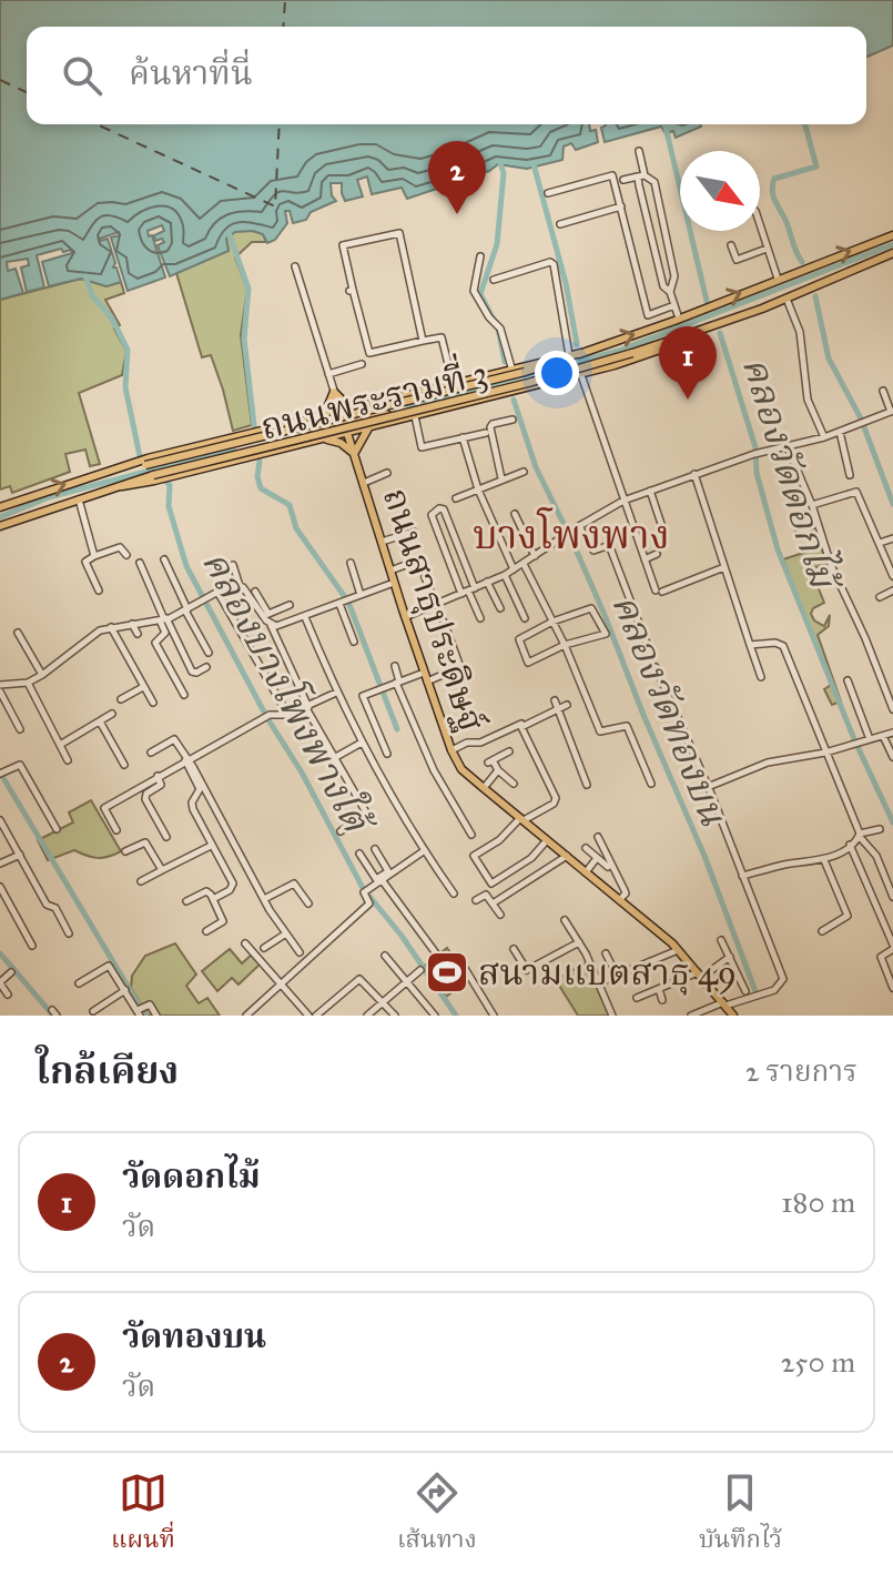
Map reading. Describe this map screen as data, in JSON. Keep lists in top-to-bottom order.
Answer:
{
  "streets": {
    "main road": ["ถนนพระรามที่ 3", "ถนนสาธุประดิษฐ์"]
  },
  "crossings": [
    ["ถนนพระรามที่ 3", "ถนนสาธุประดิษฐ์"]
  ],
  "districts": ["บางโพงพาง"],
  "water": ["คลองวัดดอกไม้", "คลองบางโพงพางใต้", "คลองวัดทองบน"],
  "places": {
    "sports": ["สนามแบตสาธุ 49"]
  },
  "north": "bottom right",
  "page": {
    "search": "ค้นหาที่นี่",
    "pins": ["2", "1"],
    "heading": ["ใกล้เคียง", "2 รายการ"],
    "list": [
      {
        "mark": "1",
        "name": "วัดดอกไม้",
        "note": "วัด",
        "value": "180 m"
      },
      {
        "mark": "2",
        "name": "วัดทองบน",
        "note": "วัด",
        "value": "250 m"
      }
    ],
    "nav": ["แผนที่", "เส้นทาง", "บันทึกไว้"]
  }
}
